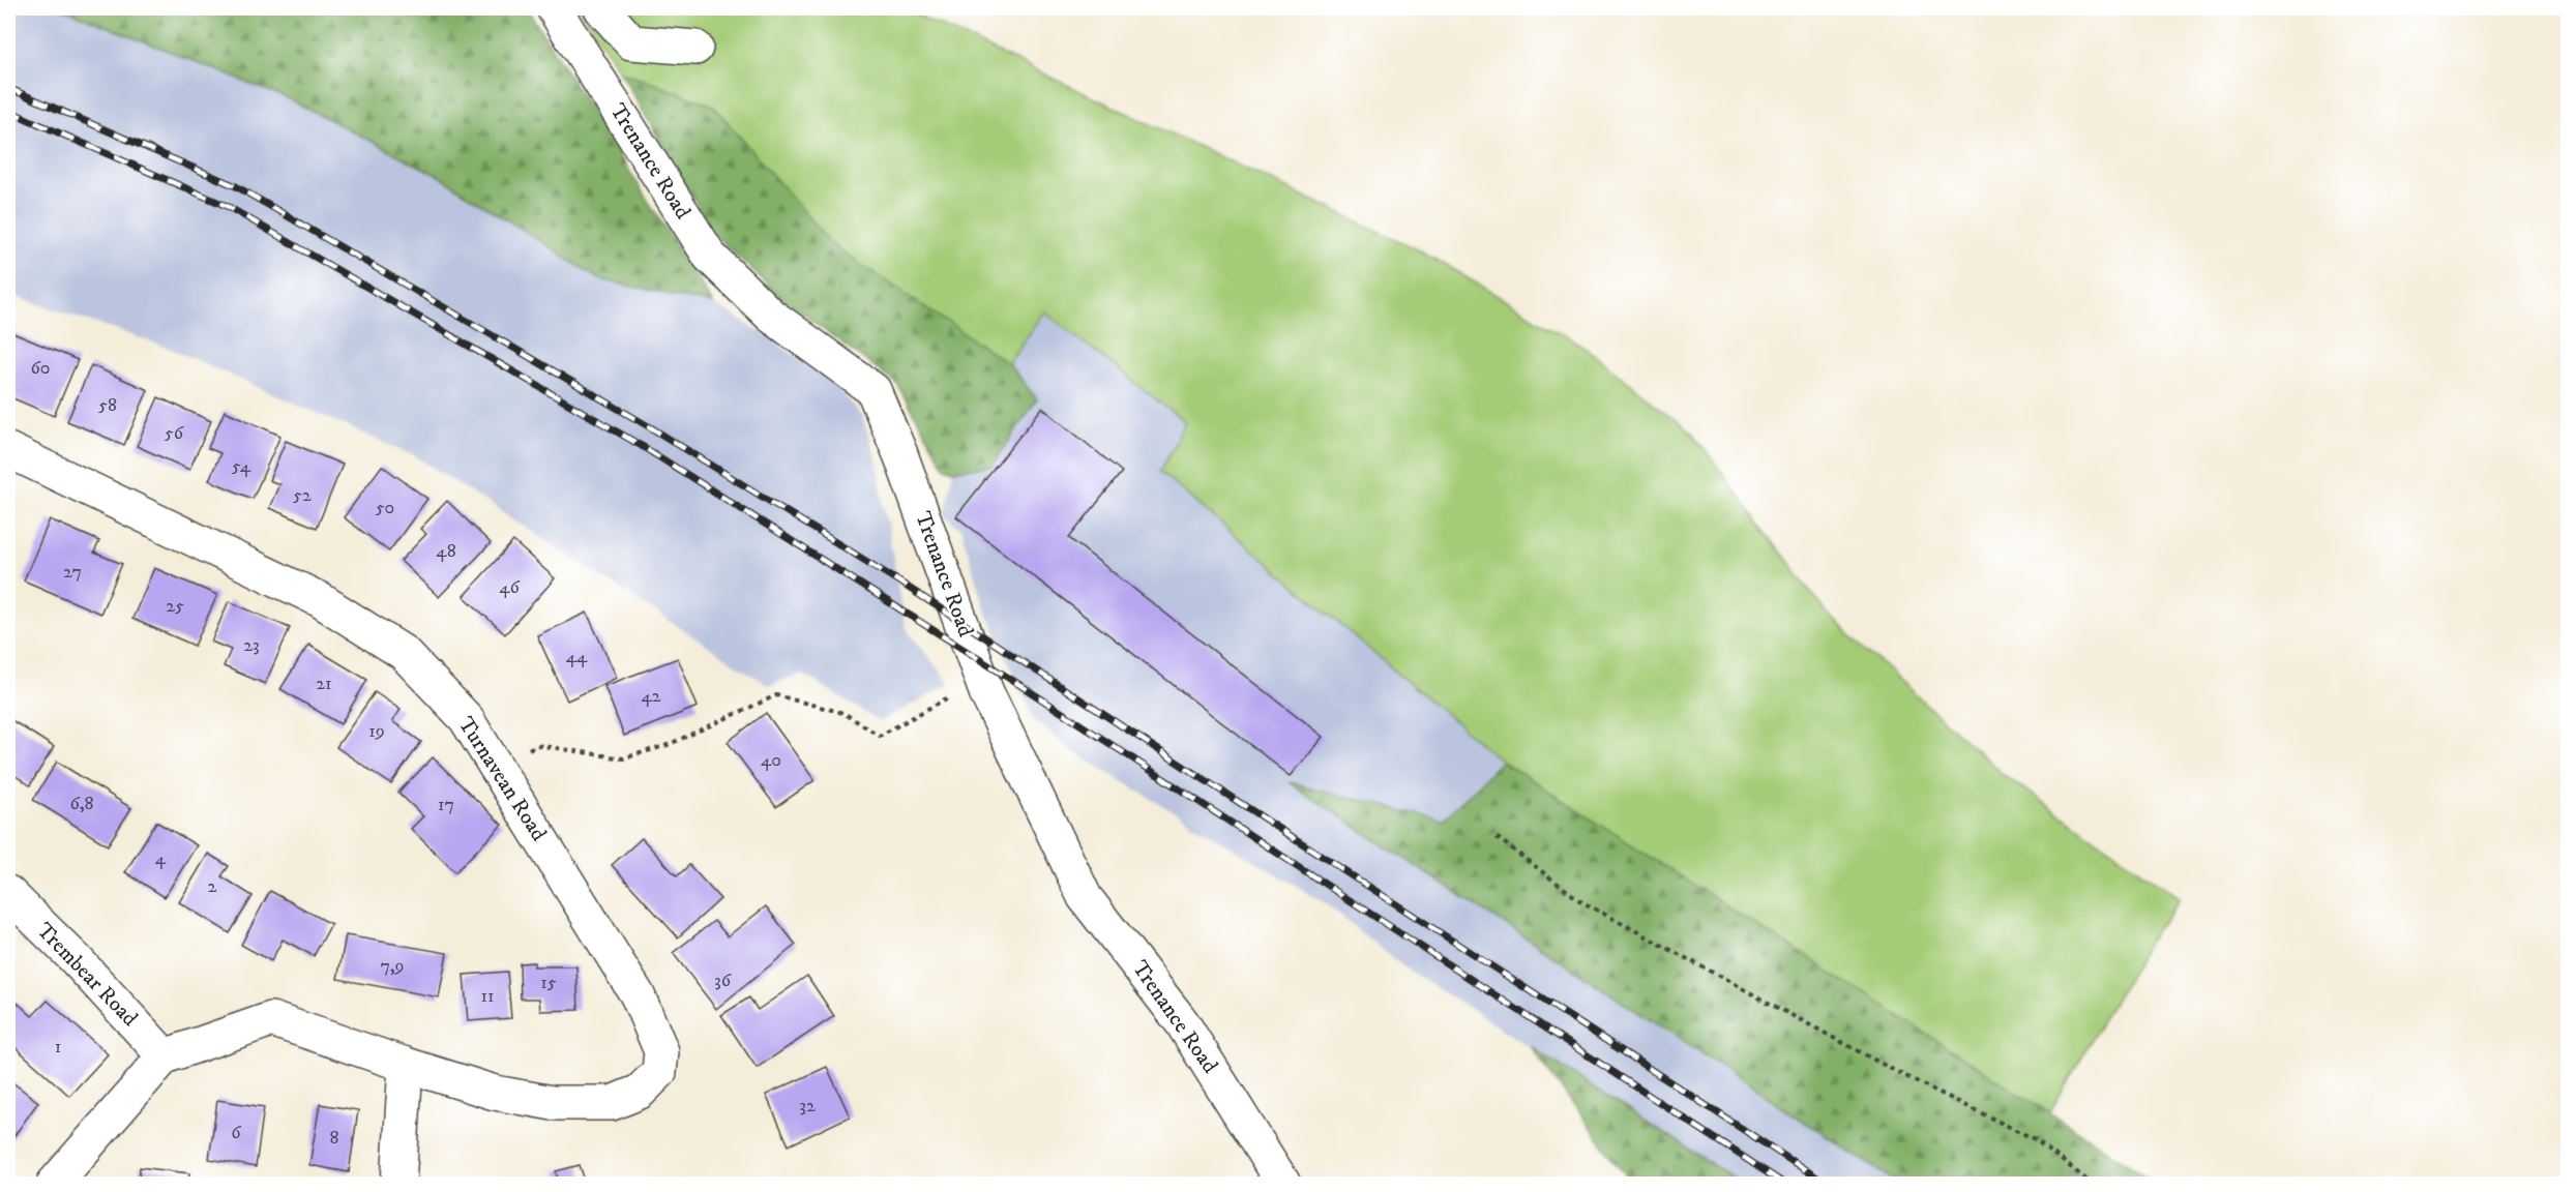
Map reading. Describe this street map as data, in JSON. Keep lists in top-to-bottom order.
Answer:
{
  "streets": {
    "street": ["Trenance Road", "Turnavean Road", "Trembear Road"]
  },
  "crossings": [
    ["Turnavean Road", "Trembear Road"]
  ],
  "house_numbers": [
    "60",
    "58",
    "56",
    "54",
    "52",
    "50",
    "48",
    "27",
    "46",
    "25",
    "23",
    "44",
    "21",
    "42",
    "19",
    "40",
    "6,8",
    "17",
    "4",
    "2",
    "7,9",
    "36",
    "15",
    "11",
    "1",
    "32",
    "6",
    "8"
  ]
}
